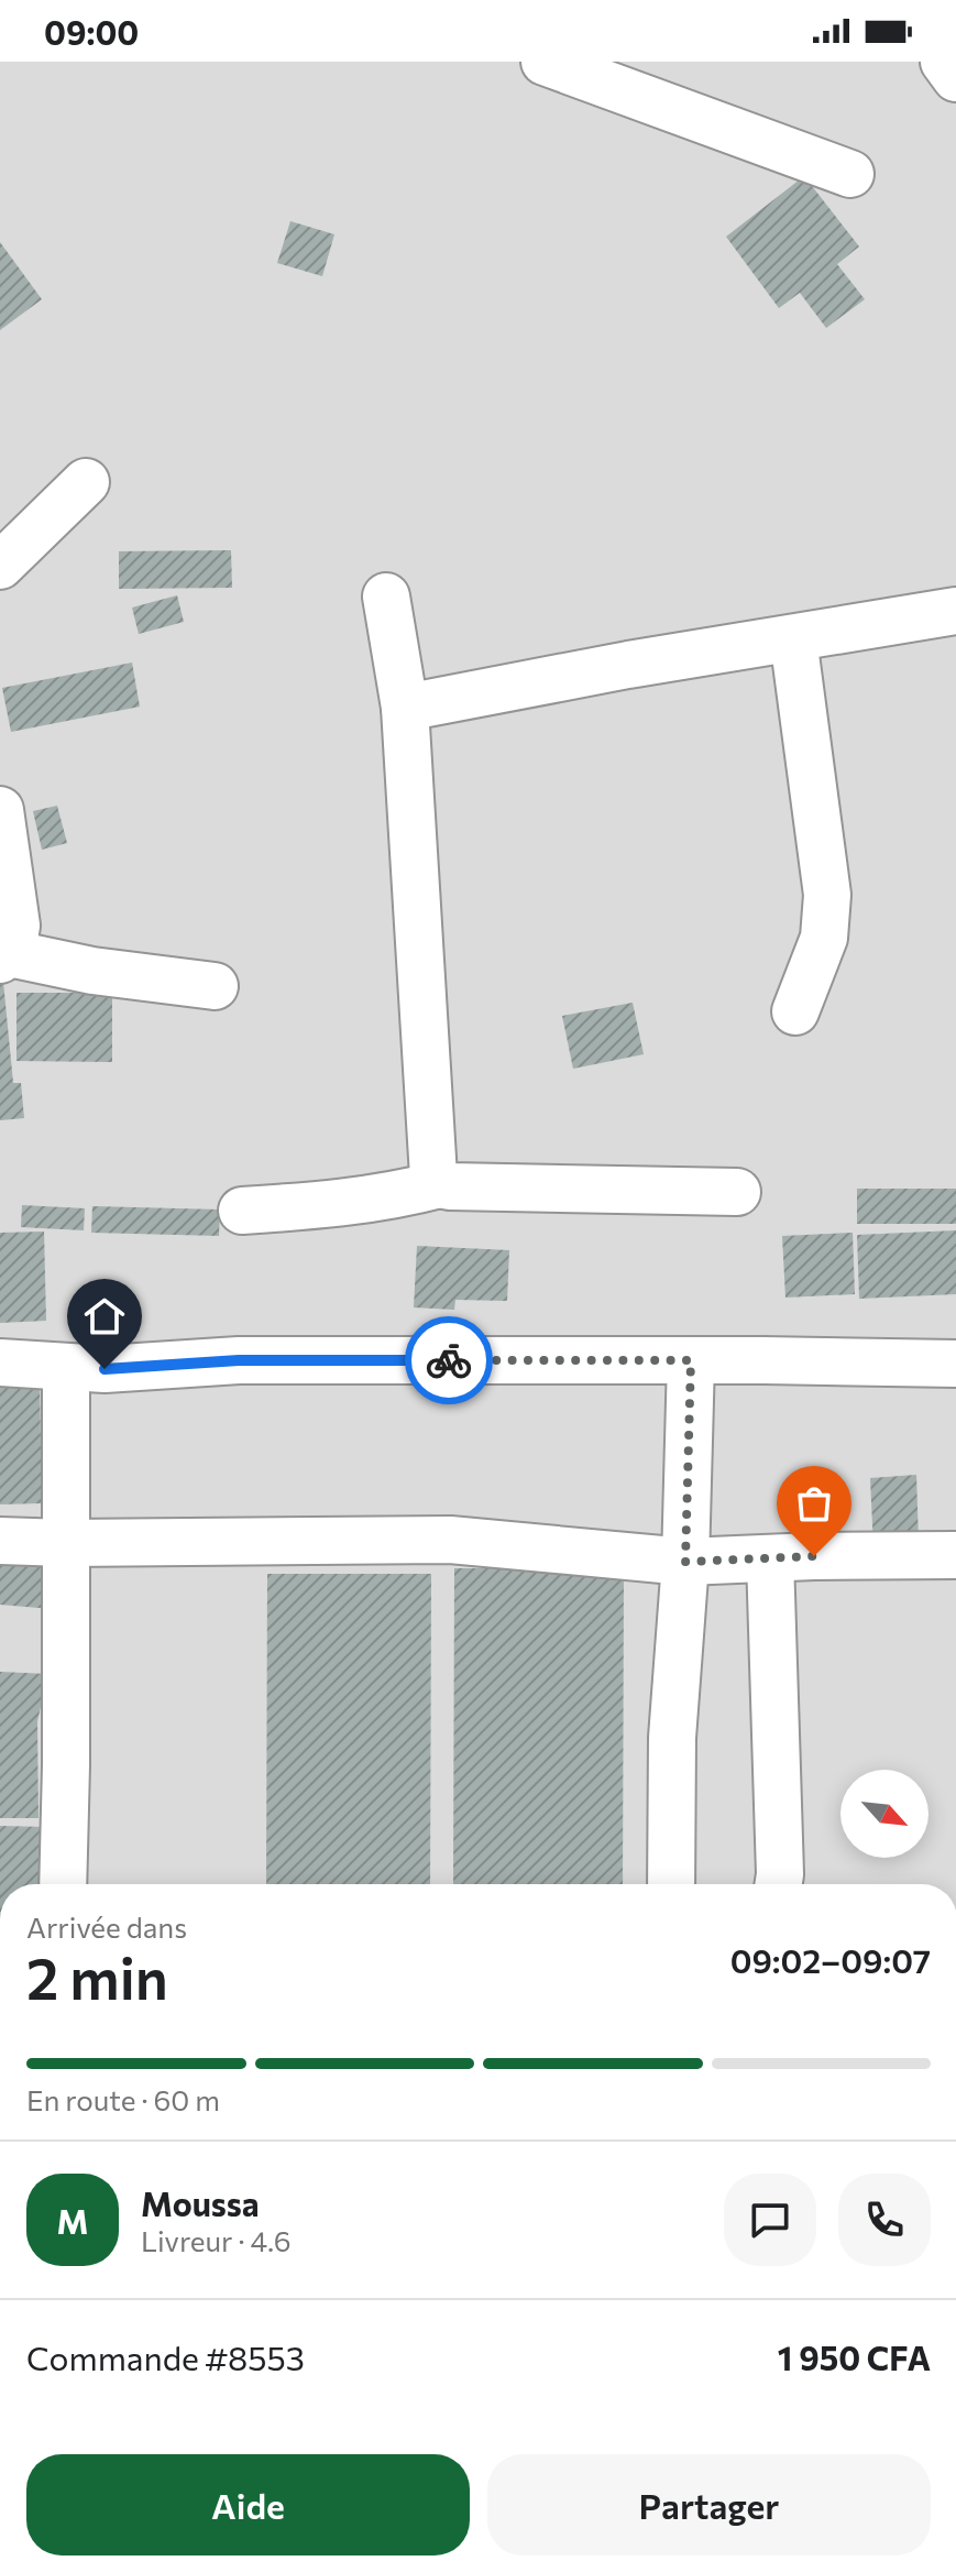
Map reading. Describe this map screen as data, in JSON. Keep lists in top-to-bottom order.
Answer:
{
  "north": "bottom right",
  "page": {
    "status": "09:00",
    "heading": ["2 min", "Arrivée dans", "09:02–09:07"],
    "panel": [
      "Moussa",
      "Livreur · 4.6",
      "Commande #8553",
      "1 950 CFA"
    ],
    "bar": "En route · 60 m",
    "round": "M",
    "buttons": ["Aide", "Partager"]
  }
}
